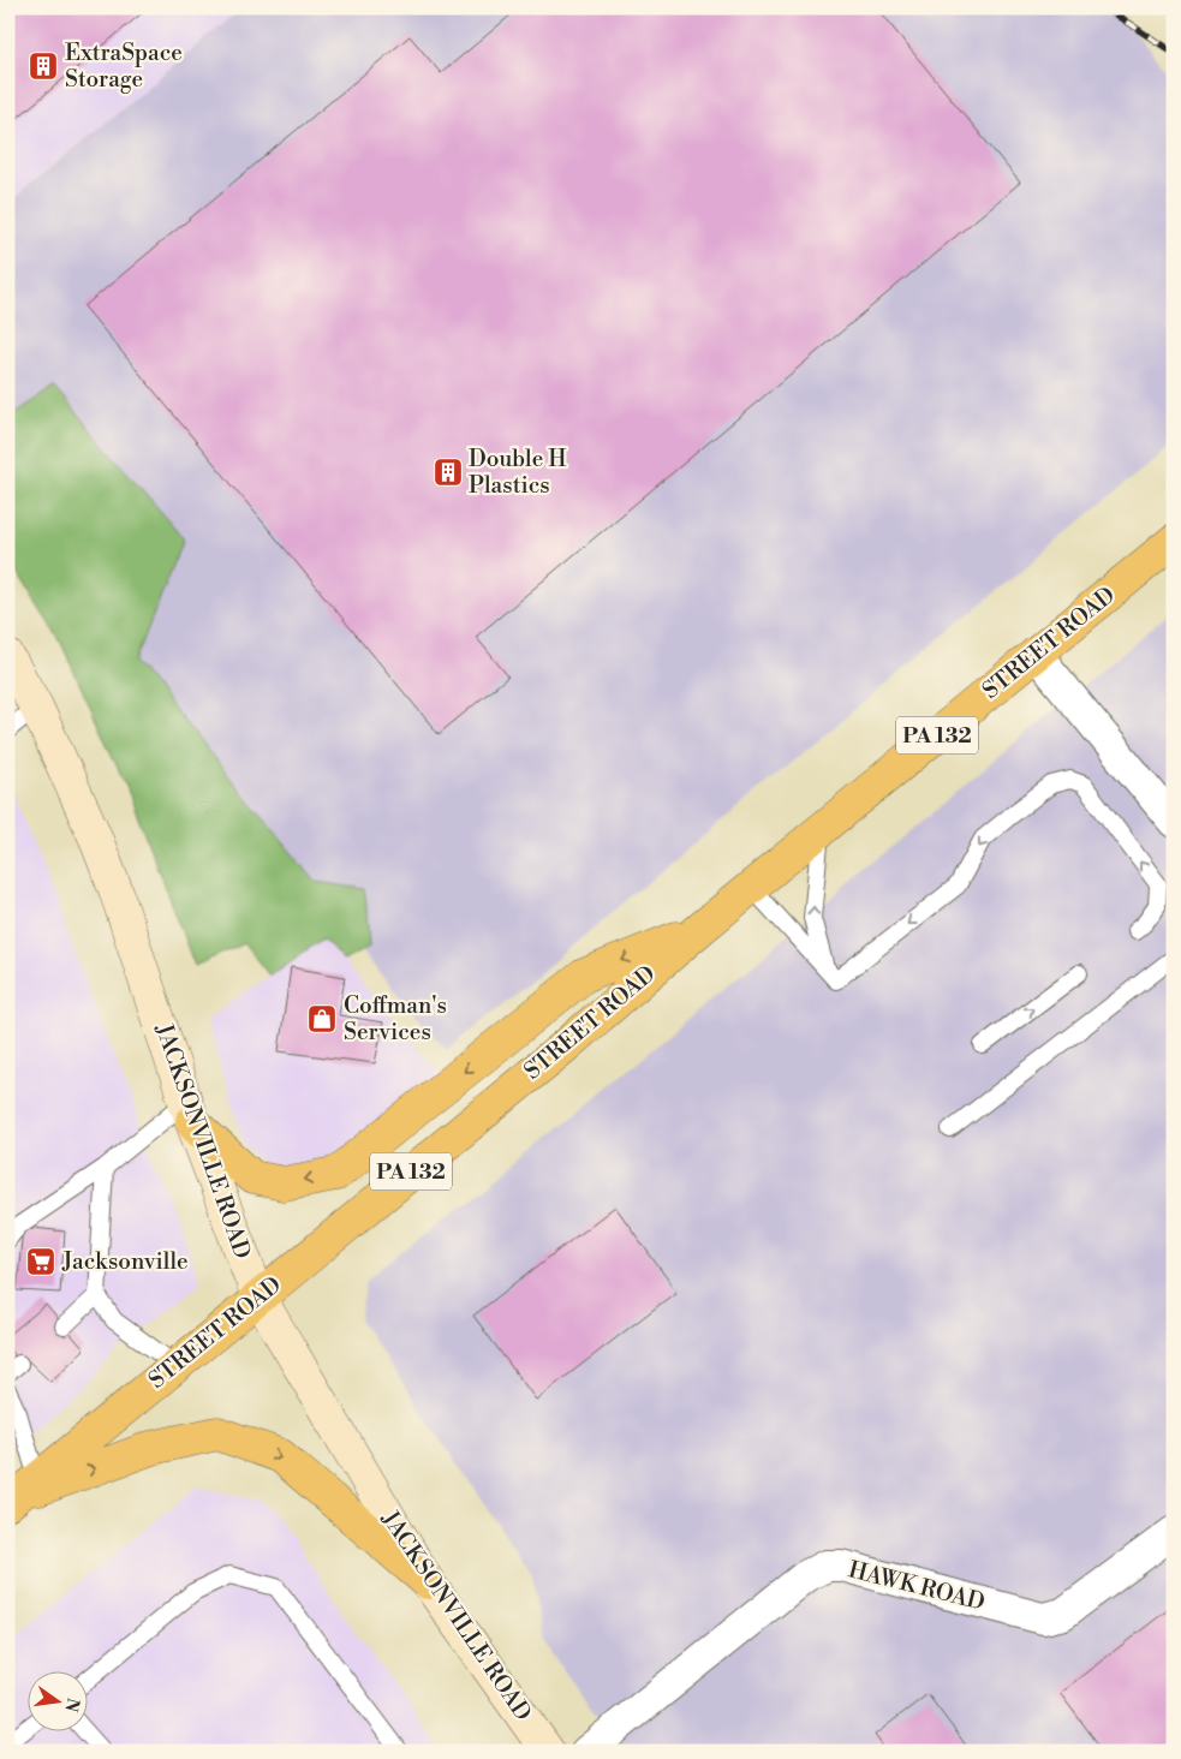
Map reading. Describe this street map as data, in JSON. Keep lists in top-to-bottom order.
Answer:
{
  "streets": {
    "main road": ["STREET ROAD", "PA 132", "JACKSONVILLE ROAD"],
    "street": ["HAWK ROAD"]
  },
  "crossings": [
    ["STREET ROAD", "JACKSONVILLE ROAD"]
  ],
  "places": {
    "building": ["ExtraSpace Storage", "Double H Plastics"],
    "shop": ["Coffman's Services"],
    "supermarket": ["Jacksonville"]
  },
  "north": "right"
}
